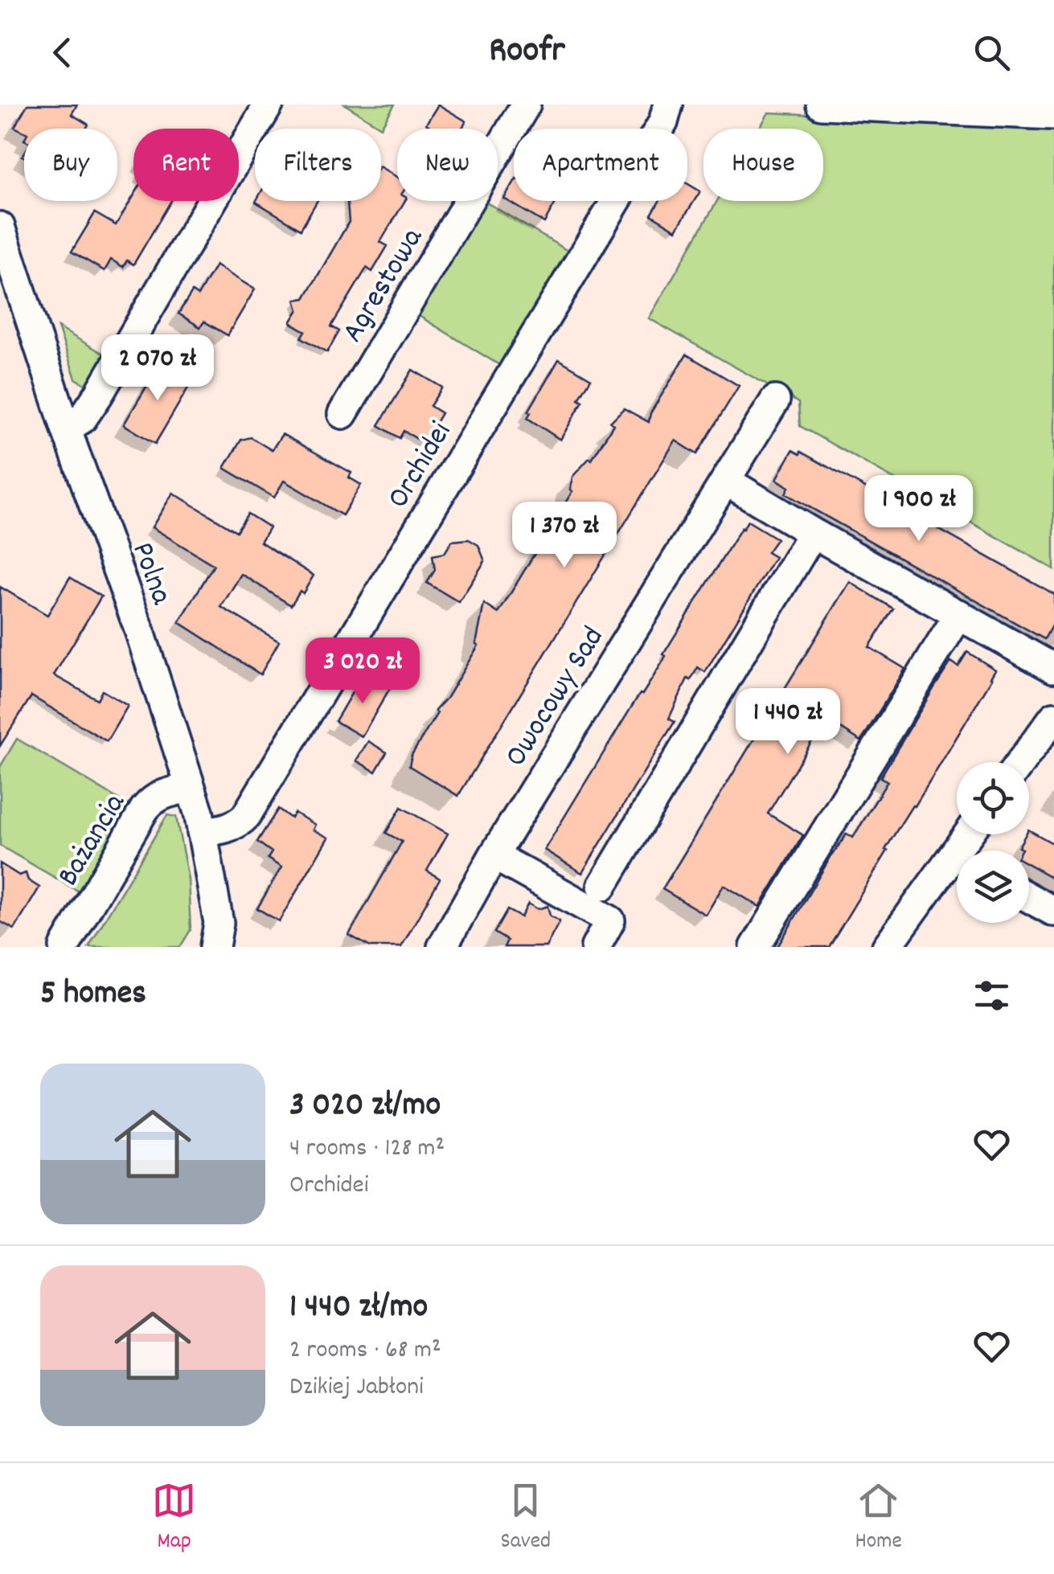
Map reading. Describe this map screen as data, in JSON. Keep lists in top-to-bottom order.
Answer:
{
  "streets": {
    "street": [
      "Agrestowa",
      "Orchidei",
      "Polna",
      "Owocowy Sad",
      "Bażancia"
    ]
  },
  "crossings": [
    ["Orchidei", "Polna"],
    ["Polna", "Bażancia"]
  ],
  "page": {
    "header": "Roofr",
    "chip": [
      "Buy",
      "Rent",
      "Filters",
      "New",
      "Apartment",
      "House"
    ],
    "price": [
      "2 070 zł",
      "1 900 zł",
      "1 370 zł",
      "3 020 zł",
      "1 440 zł"
    ],
    "heading": "5 homes",
    "list": [
      {
        "name": "3 020 zł/mo",
        "note": "4 rooms · 128 m² · Orchidei"
      },
      {
        "name": "1 440 zł/mo",
        "note": "2 rooms · 68 m² · Dzikiej Jabłoni"
      }
    ],
    "tabs": ["Map", "Saved", "Home"]
  }
}
